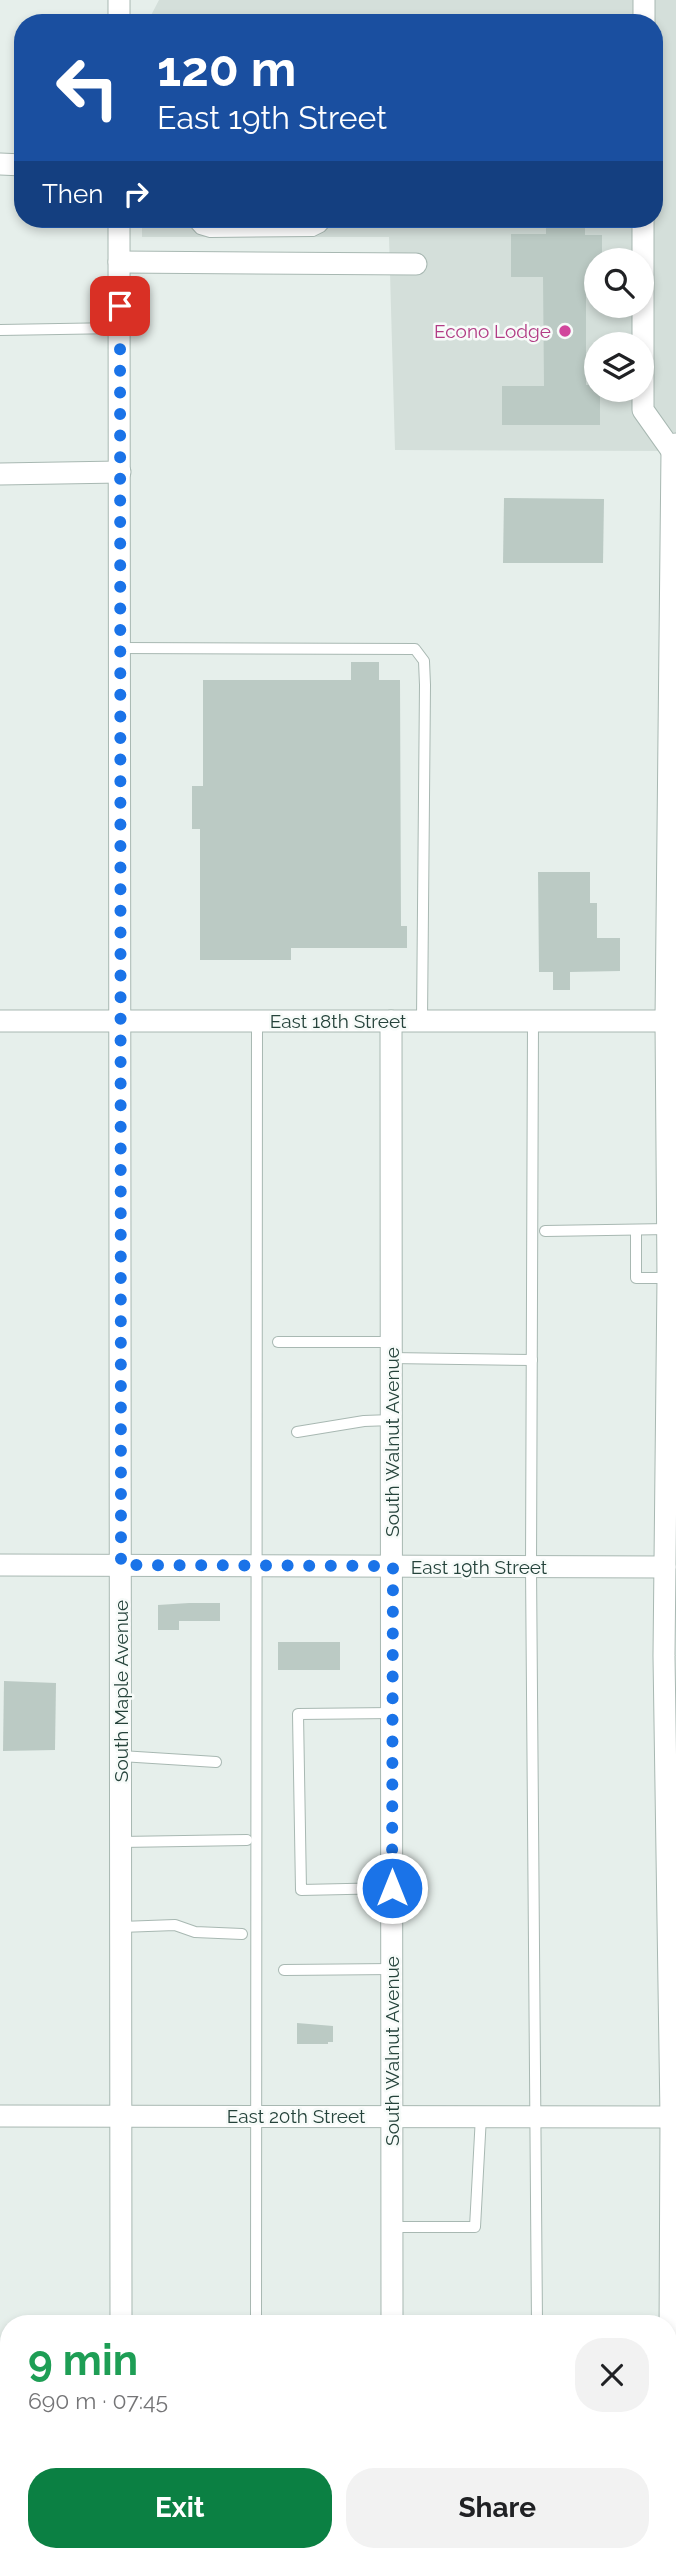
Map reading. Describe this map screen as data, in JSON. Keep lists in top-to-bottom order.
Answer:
{
  "streets": {
    "street": [
      "East 18th Street",
      "South Walnut Avenue",
      "East 19th Street",
      "South Maple Avenue",
      "East 20th Street"
    ]
  },
  "crossings": [
    ["East 18th Street", "South Walnut Avenue"],
    ["East 18th Street", "South Maple Avenue"],
    ["South Walnut Avenue", "East 19th Street"],
    ["South Walnut Avenue", "East 20th Street"],
    ["East 19th Street", "South Maple Avenue"],
    ["South Maple Avenue", "East 20th Street"]
  ],
  "places": ["Econo Lodge"],
  "page": {
    "turn": ["120 m", "East 19th Street"],
    "then": "Then",
    "heading": ["9 min", "690 m · 07:45"],
    "buttons": ["Exit", "Share"]
  }
}
